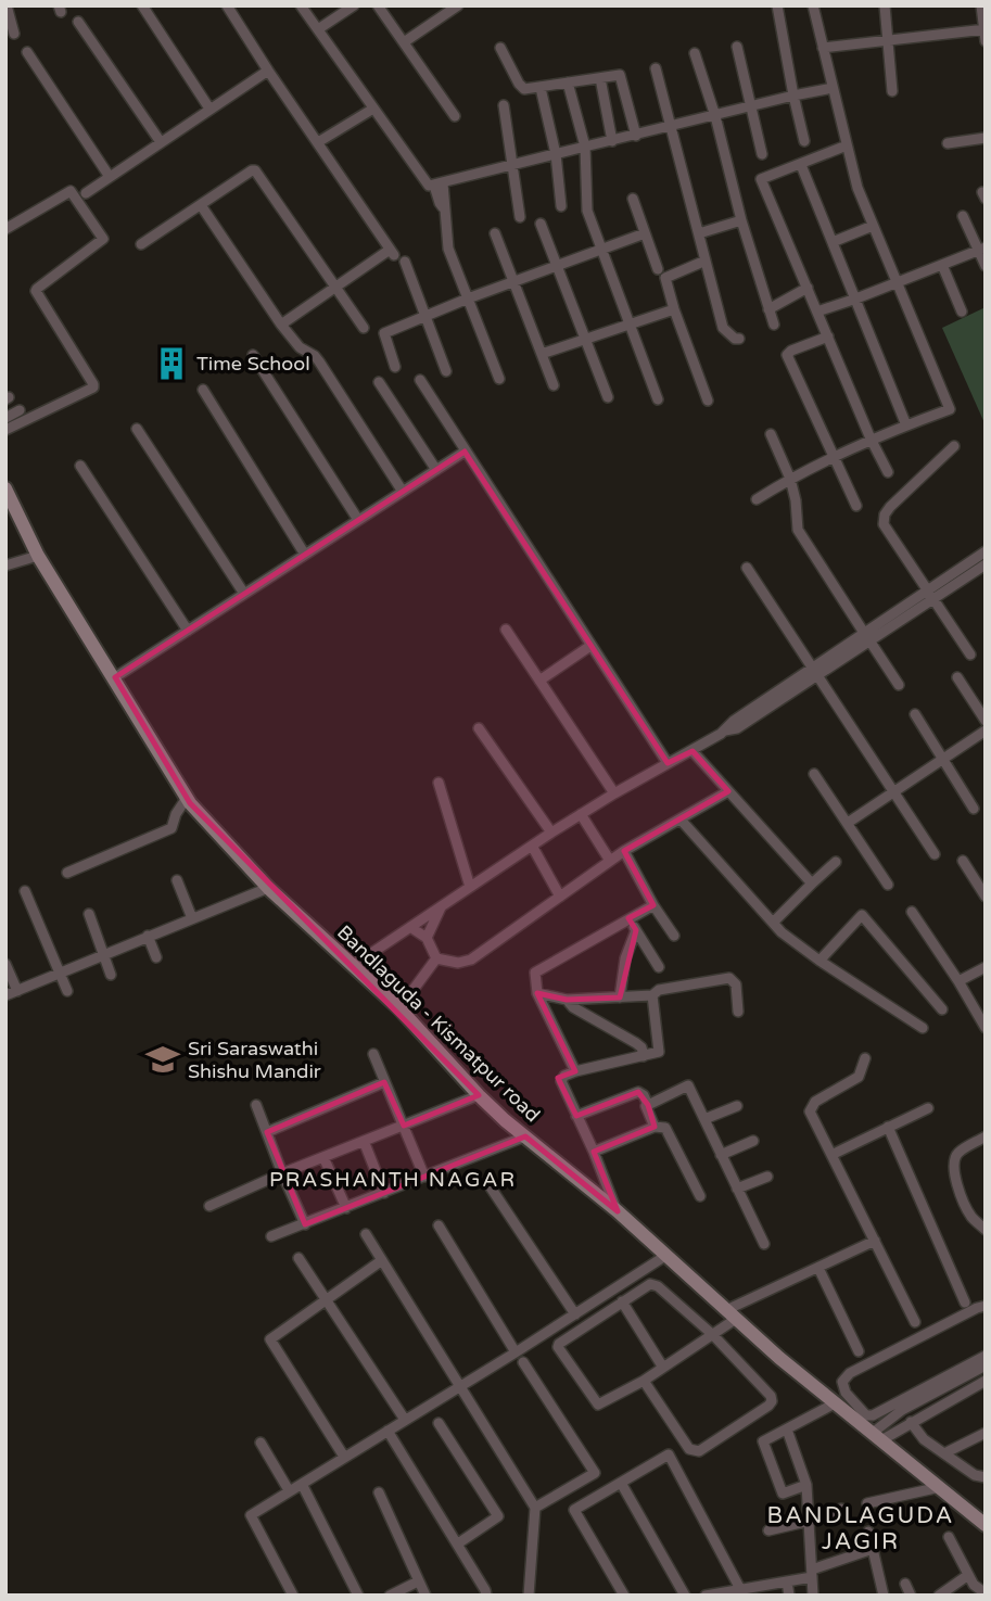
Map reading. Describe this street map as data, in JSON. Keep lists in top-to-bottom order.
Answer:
{
  "streets": {
    "street": ["Bandlaguda - Kismatpur road"]
  },
  "districts": ["PRASHANTH NAGAR", "BANDLAGUDA JAGIR"],
  "places": {
    "building": ["Time School"],
    "school or university": ["Sri Saraswathi Shishu Mandir"]
  }
}
